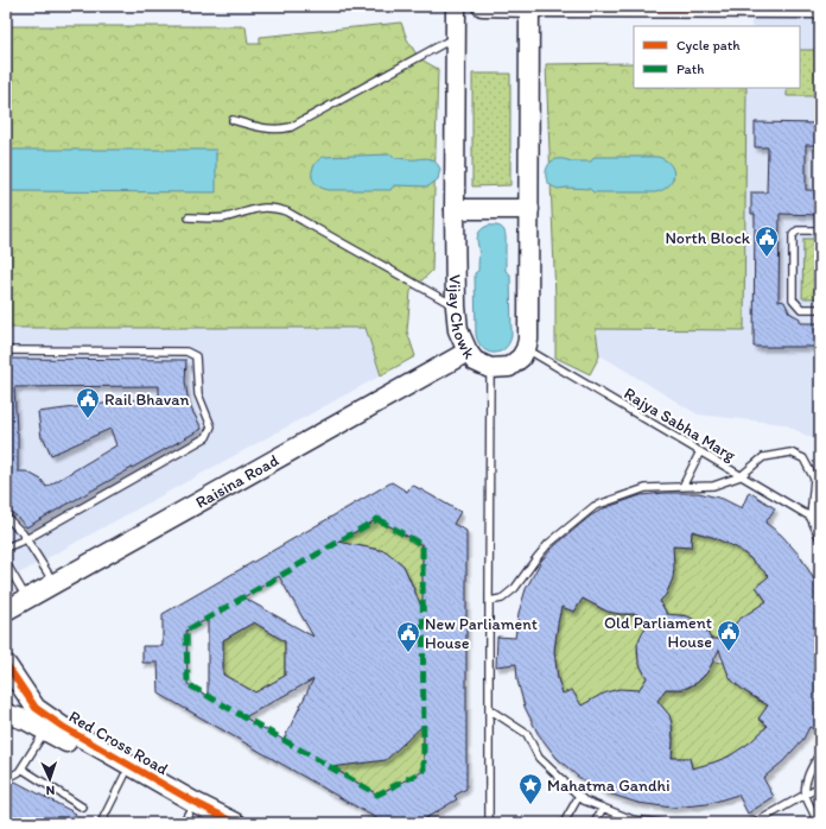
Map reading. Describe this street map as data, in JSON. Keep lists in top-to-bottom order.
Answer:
{
  "streets": {
    "main road": ["Vijay Chowk", "Raisina Road", "Red Cross Road"],
    "lane": ["Rajya Sabha Marg"]
  },
  "crossings": [
    ["Vijay Chowk", "Rajya Sabha Marg"],
    ["Vijay Chowk", "Raisina Road"]
  ],
  "places": {
    "public building": [
      "North Block",
      "Rail Bhavan",
      "Old Parliament House",
      "New Parliament House"
    ],
    "place": ["Mahatma Gandhi"]
  },
  "legend": ["Cycle path", "Path"],
  "north": "bottom"
}
